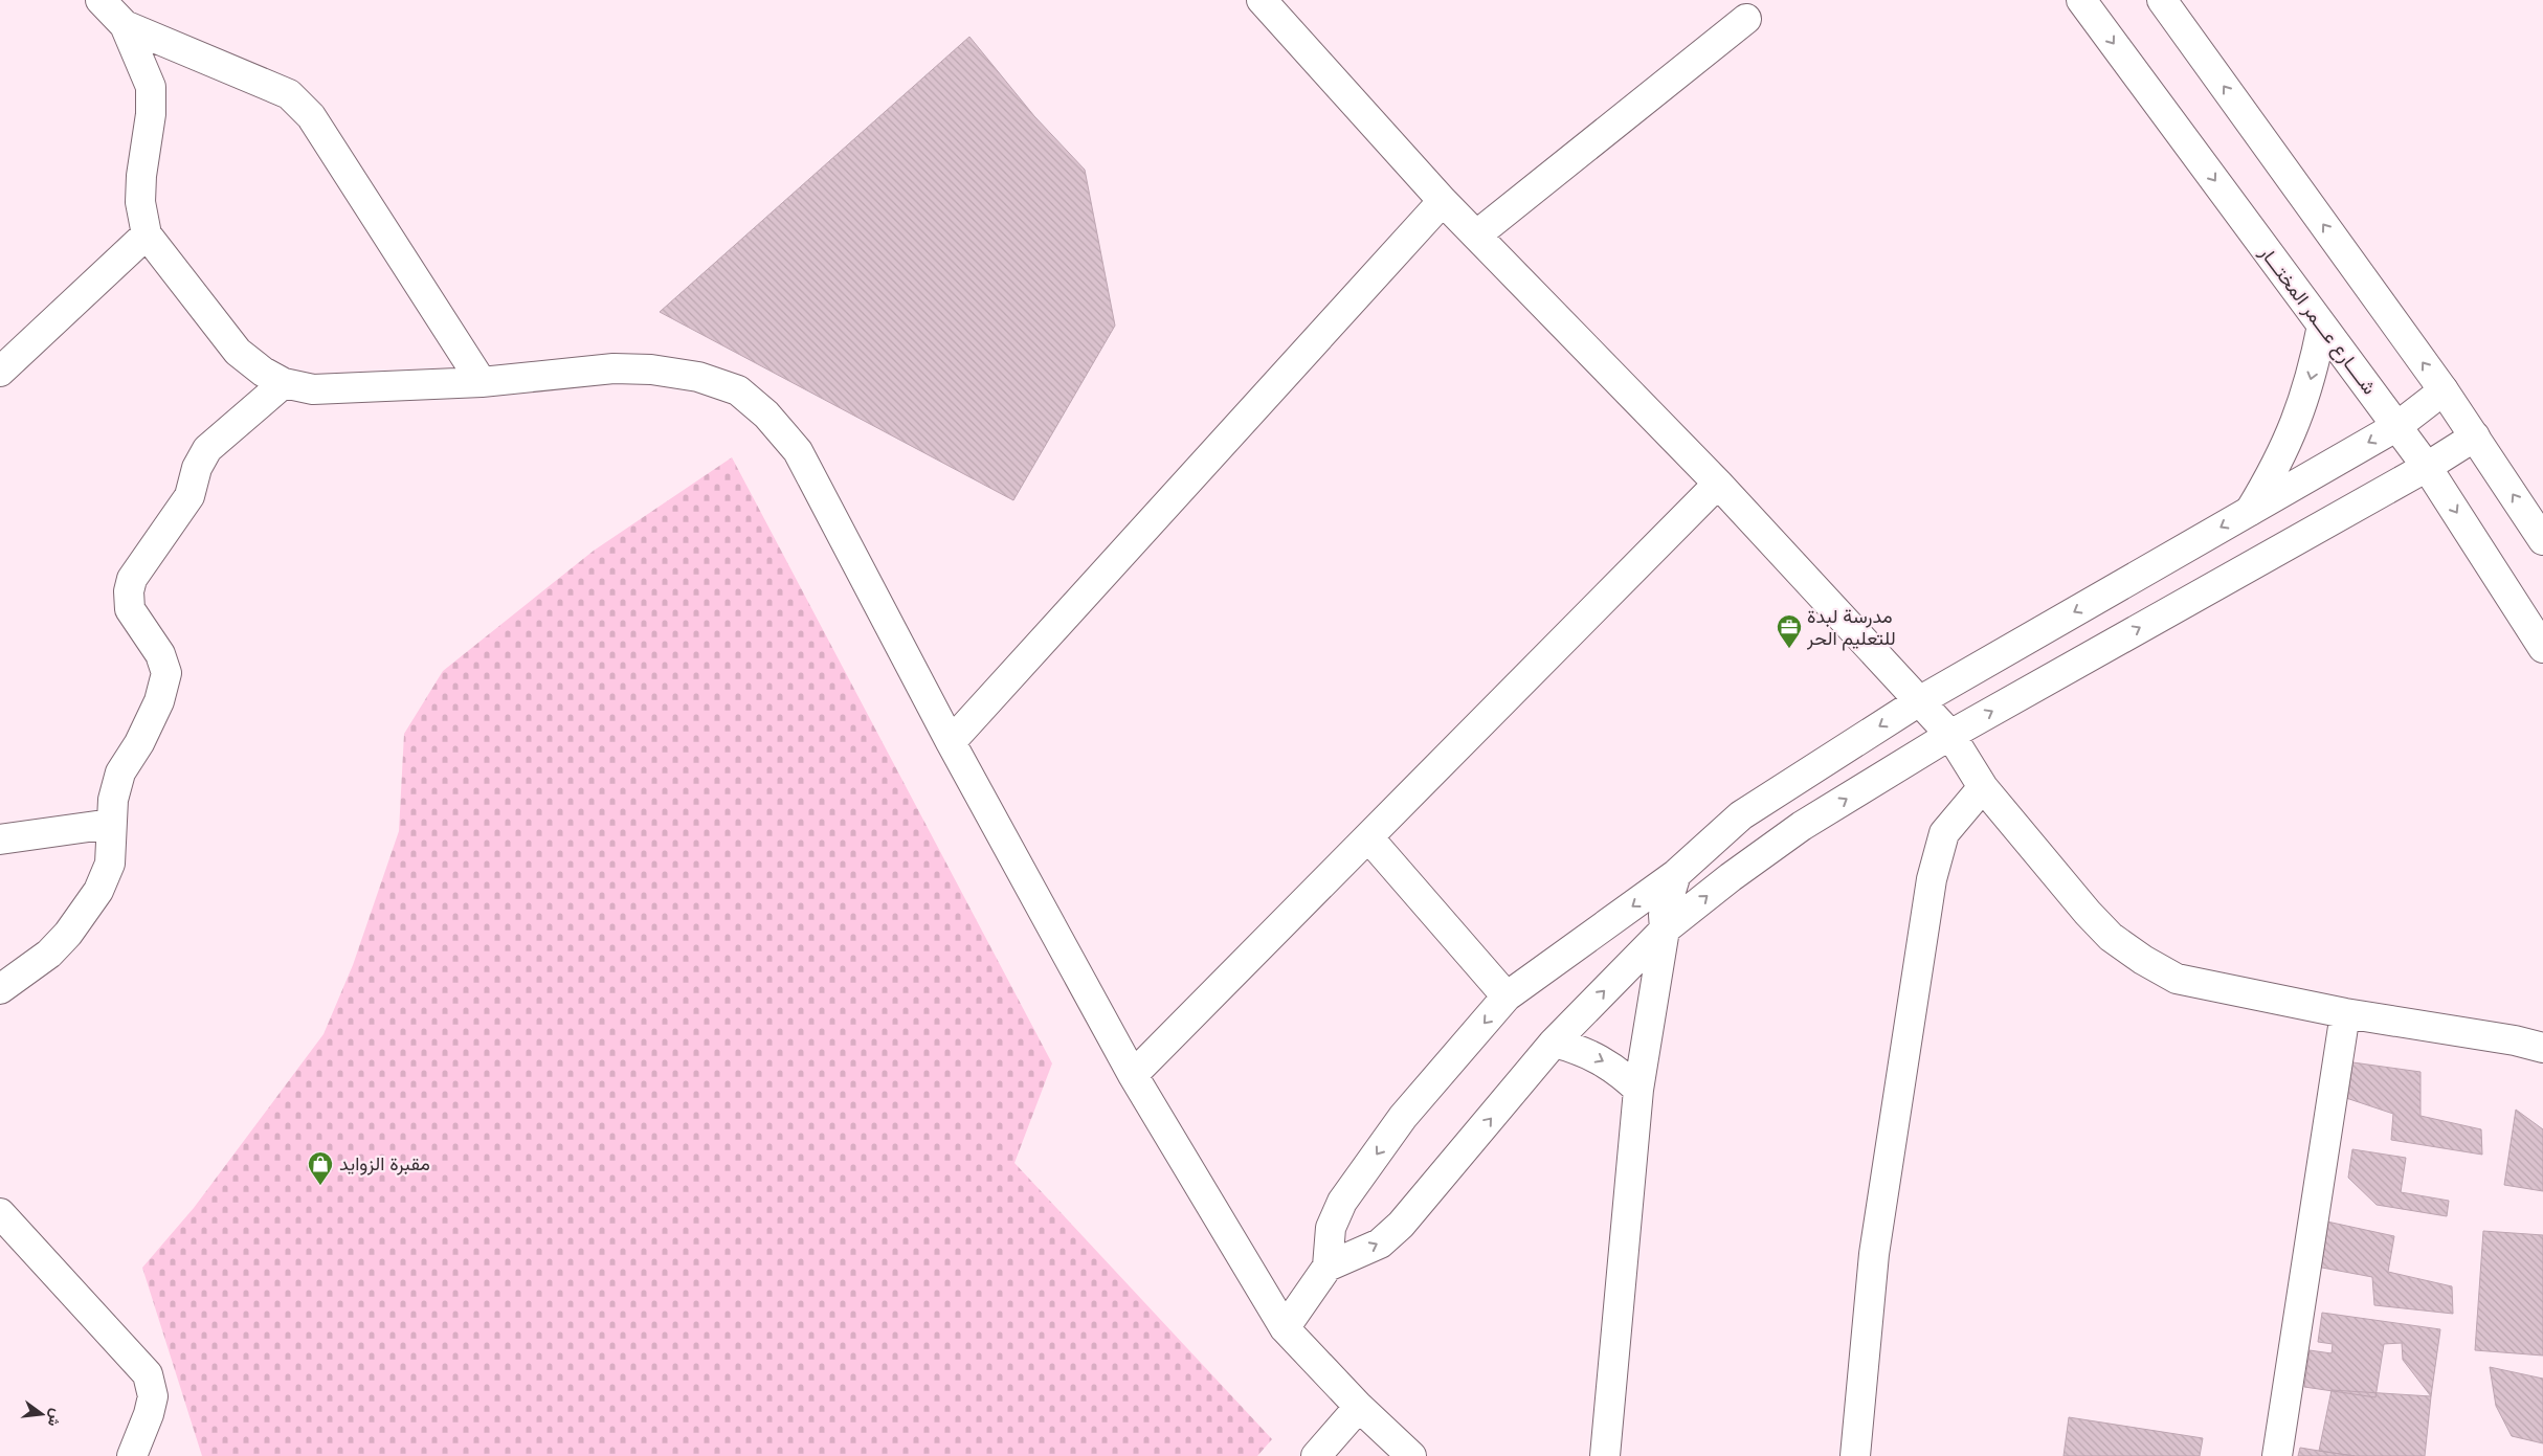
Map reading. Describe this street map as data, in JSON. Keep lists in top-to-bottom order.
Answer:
{
  "streets": {
    "street": ["شــــارع عـــمر المختـــار"]
  },
  "places": {
    "office": ["مدرسة لبدة للتعليم الحر"],
    "shop": ["مقبرة الزوايد"]
  },
  "north": "right"
}
